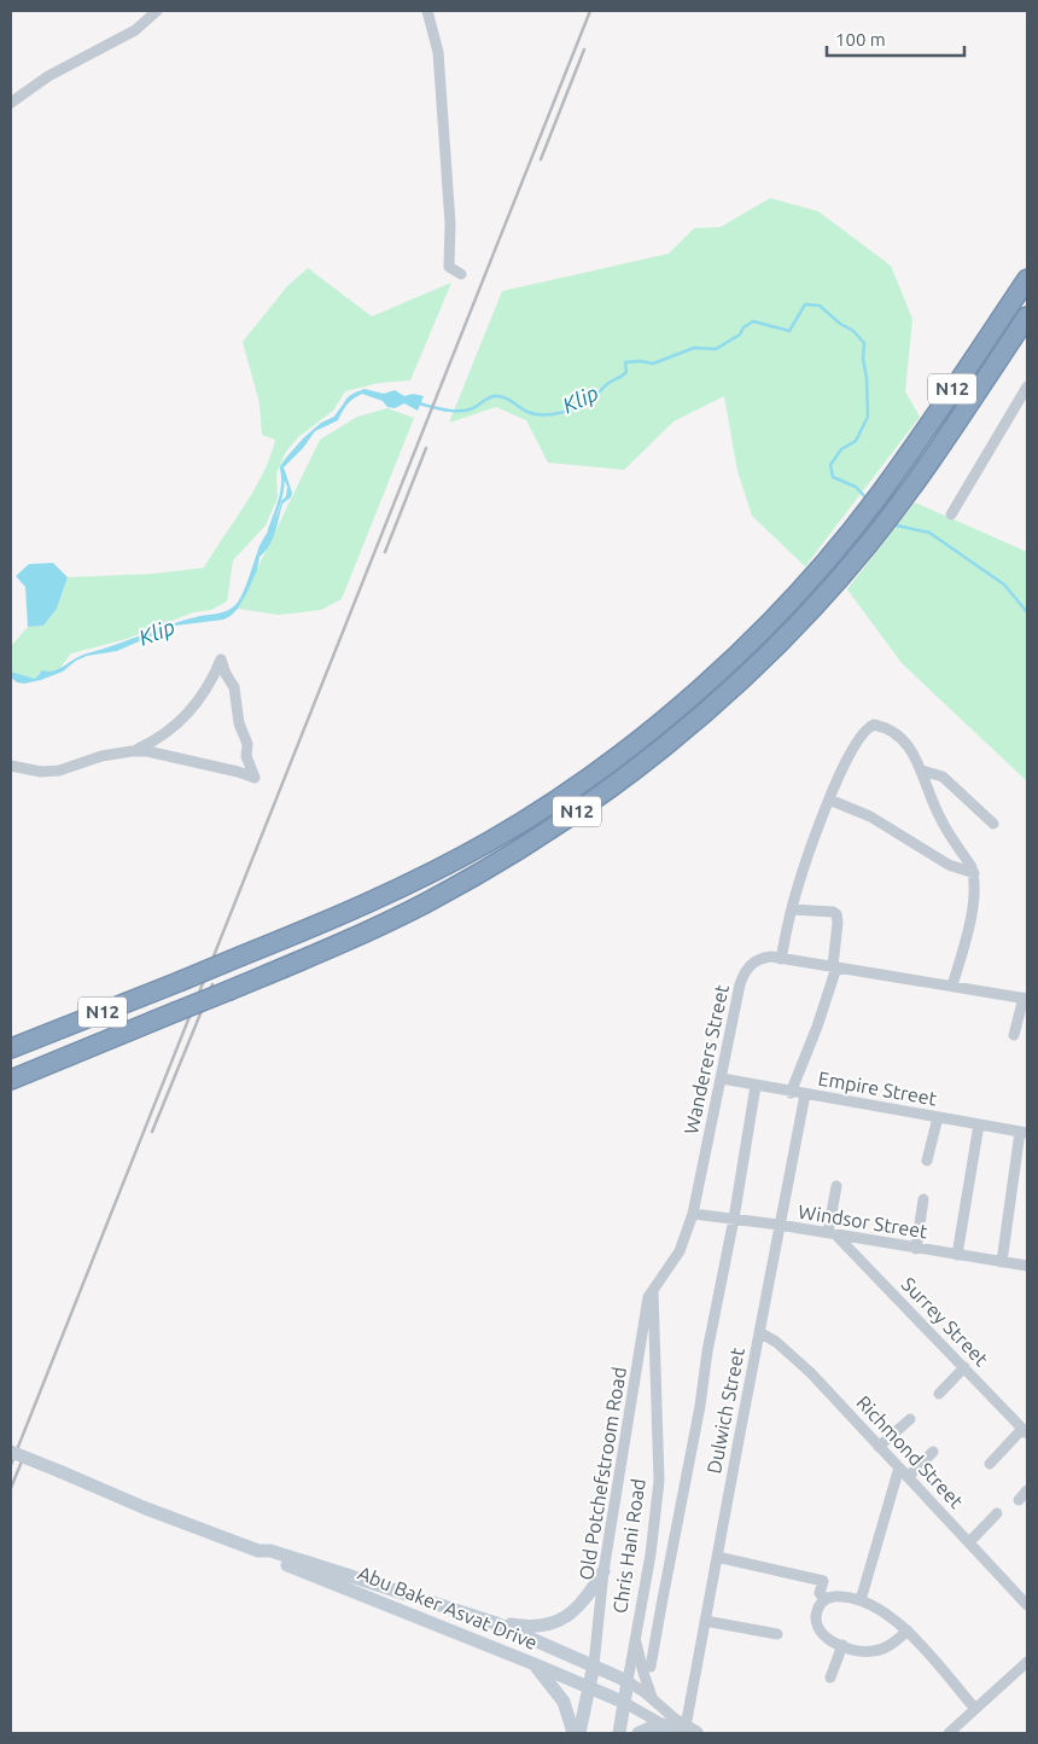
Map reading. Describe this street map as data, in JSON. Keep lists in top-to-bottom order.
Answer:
{
  "streets": {
    "highway": ["N12"],
    "main road": ["Chris Hani Road", "Abu Baker Asvat Drive"],
    "street": [
      "Wanderers Street",
      "Empire Street",
      "Windsor Street",
      "Surrey Street",
      "Dulwich Street",
      "Richmond Street",
      "Old Potchefstroom Road"
    ]
  },
  "crossings": [
    ["Wanderers Street", "Empire Street"],
    ["Wanderers Street", "Windsor Street"],
    ["Wanderers Street", "Old Potchefstroom Road"],
    ["Wanderers Street", "Chris Hani Road"],
    ["Empire Street", "Dulwich Street"],
    ["Windsor Street", "Surrey Street"],
    ["Windsor Street", "Dulwich Street"],
    ["Dulwich Street", "Richmond Street"],
    ["Old Potchefstroom Road", "Chris Hani Road"],
    ["Old Potchefstroom Road", "Abu Baker Asvat Drive"],
    ["Chris Hani Road", "Abu Baker Asvat Drive"]
  ],
  "water": ["Klip"],
  "scale_bar": "100 m"
}
